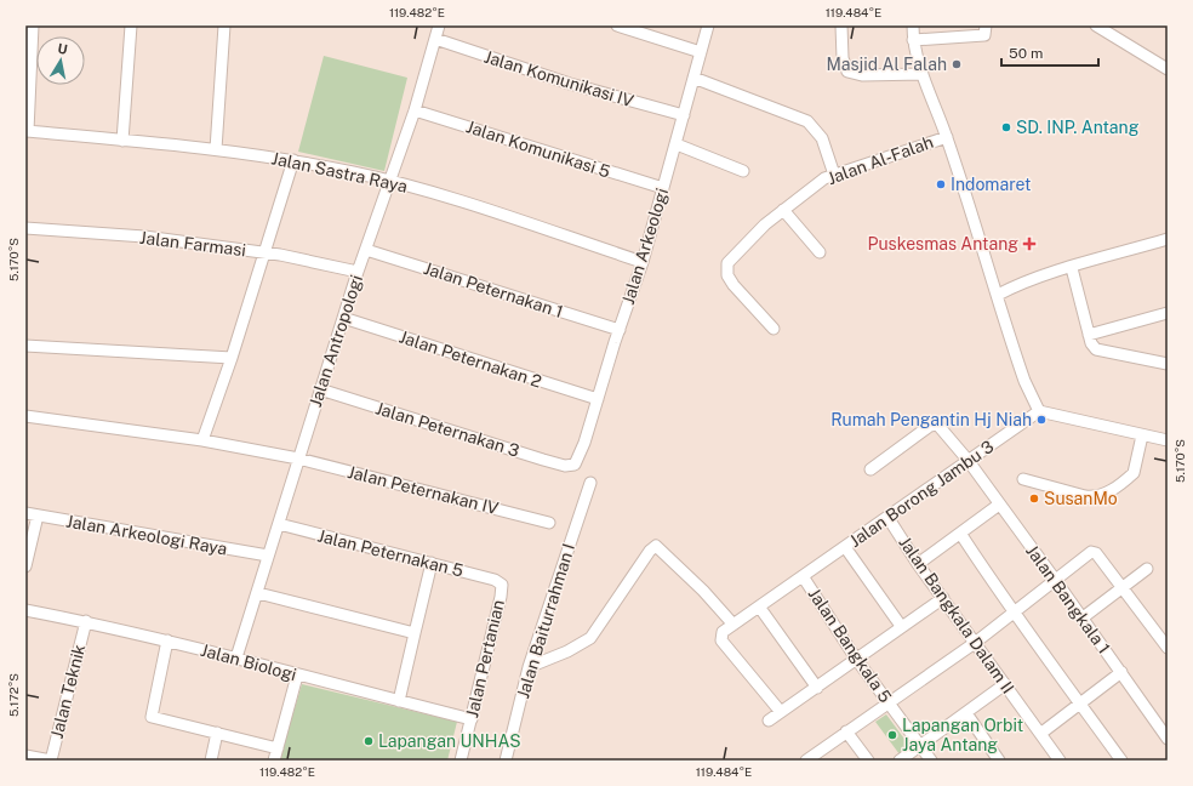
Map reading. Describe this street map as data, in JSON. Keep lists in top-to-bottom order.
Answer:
{
  "streets": {
    "street": [
      "Jalan Komunikasi IV",
      "Jalan Komunikasi 5",
      "Jalan Al-Falah",
      "Jalan Sastra Raya",
      "Jalan Farmasi",
      "Jalan Arkeologi",
      "Jalan Peternakan 1",
      "Jalan Antropologi",
      "Jalan Peternakan 2",
      "Jalan Peternakan 3",
      "Jalan Peternakan IV",
      "Jalan Borong Jambu 3",
      "Jalan Arkeologi Raya",
      "Jalan Peternakan 5",
      "Jalan Bangkala 1",
      "Jalan Bangkala Dalam II",
      "Jalan Baiturrahman I",
      "Jalan Bangkala 5",
      "Jalan Pertanian",
      "Jalan Biologi",
      "Jalan Teknik"
    ]
  },
  "crossings": [
    ["Jalan Komunikasi IV", "Jalan Arkeologi"],
    ["Jalan Komunikasi IV", "Jalan Antropologi"],
    ["Jalan Komunikasi 5", "Jalan Arkeologi"],
    ["Jalan Komunikasi 5", "Jalan Antropologi"],
    ["Jalan Sastra Raya", "Jalan Arkeologi"],
    ["Jalan Sastra Raya", "Jalan Antropologi"],
    ["Jalan Farmasi", "Jalan Antropologi"],
    ["Jalan Arkeologi", "Jalan Peternakan 1"],
    ["Jalan Arkeologi", "Jalan Peternakan 2"],
    ["Jalan Arkeologi", "Jalan Peternakan 3"],
    ["Jalan Peternakan 1", "Jalan Antropologi"],
    ["Jalan Antropologi", "Jalan Peternakan 2"],
    ["Jalan Antropologi", "Jalan Peternakan 3"],
    ["Jalan Antropologi", "Jalan Peternakan IV"],
    ["Jalan Antropologi", "Jalan Arkeologi Raya"],
    ["Jalan Antropologi", "Jalan Peternakan 5"],
    ["Jalan Antropologi", "Jalan Biologi"],
    ["Jalan Borong Jambu 3", "Jalan Bangkala 1"],
    ["Jalan Borong Jambu 3", "Jalan Bangkala Dalam II"],
    ["Jalan Borong Jambu 3", "Jalan Bangkala 5"],
    ["Jalan Peternakan 5", "Jalan Pertanian"],
    ["Jalan Pertanian", "Jalan Biologi"],
    ["Jalan Biologi", "Jalan Teknik"]
  ],
  "places": {
    "other": [
      "Masjid Al Falah",
      "SD. INP. Antang",
      "Indomaret",
      "Rumah Pengantin Hj Niah",
      "SusanMo",
      "Lapangan Orbit Jaya Antang",
      "Lapangan UNHAS"
    ],
    "health": ["Puskesmas Antang"]
  },
  "scale_bar": "50 m",
  "north": "top",
  "coordinates": [
    "119.482°E",
    "119.484°E",
    "5.170°S",
    "5.172°S"
  ]
}
